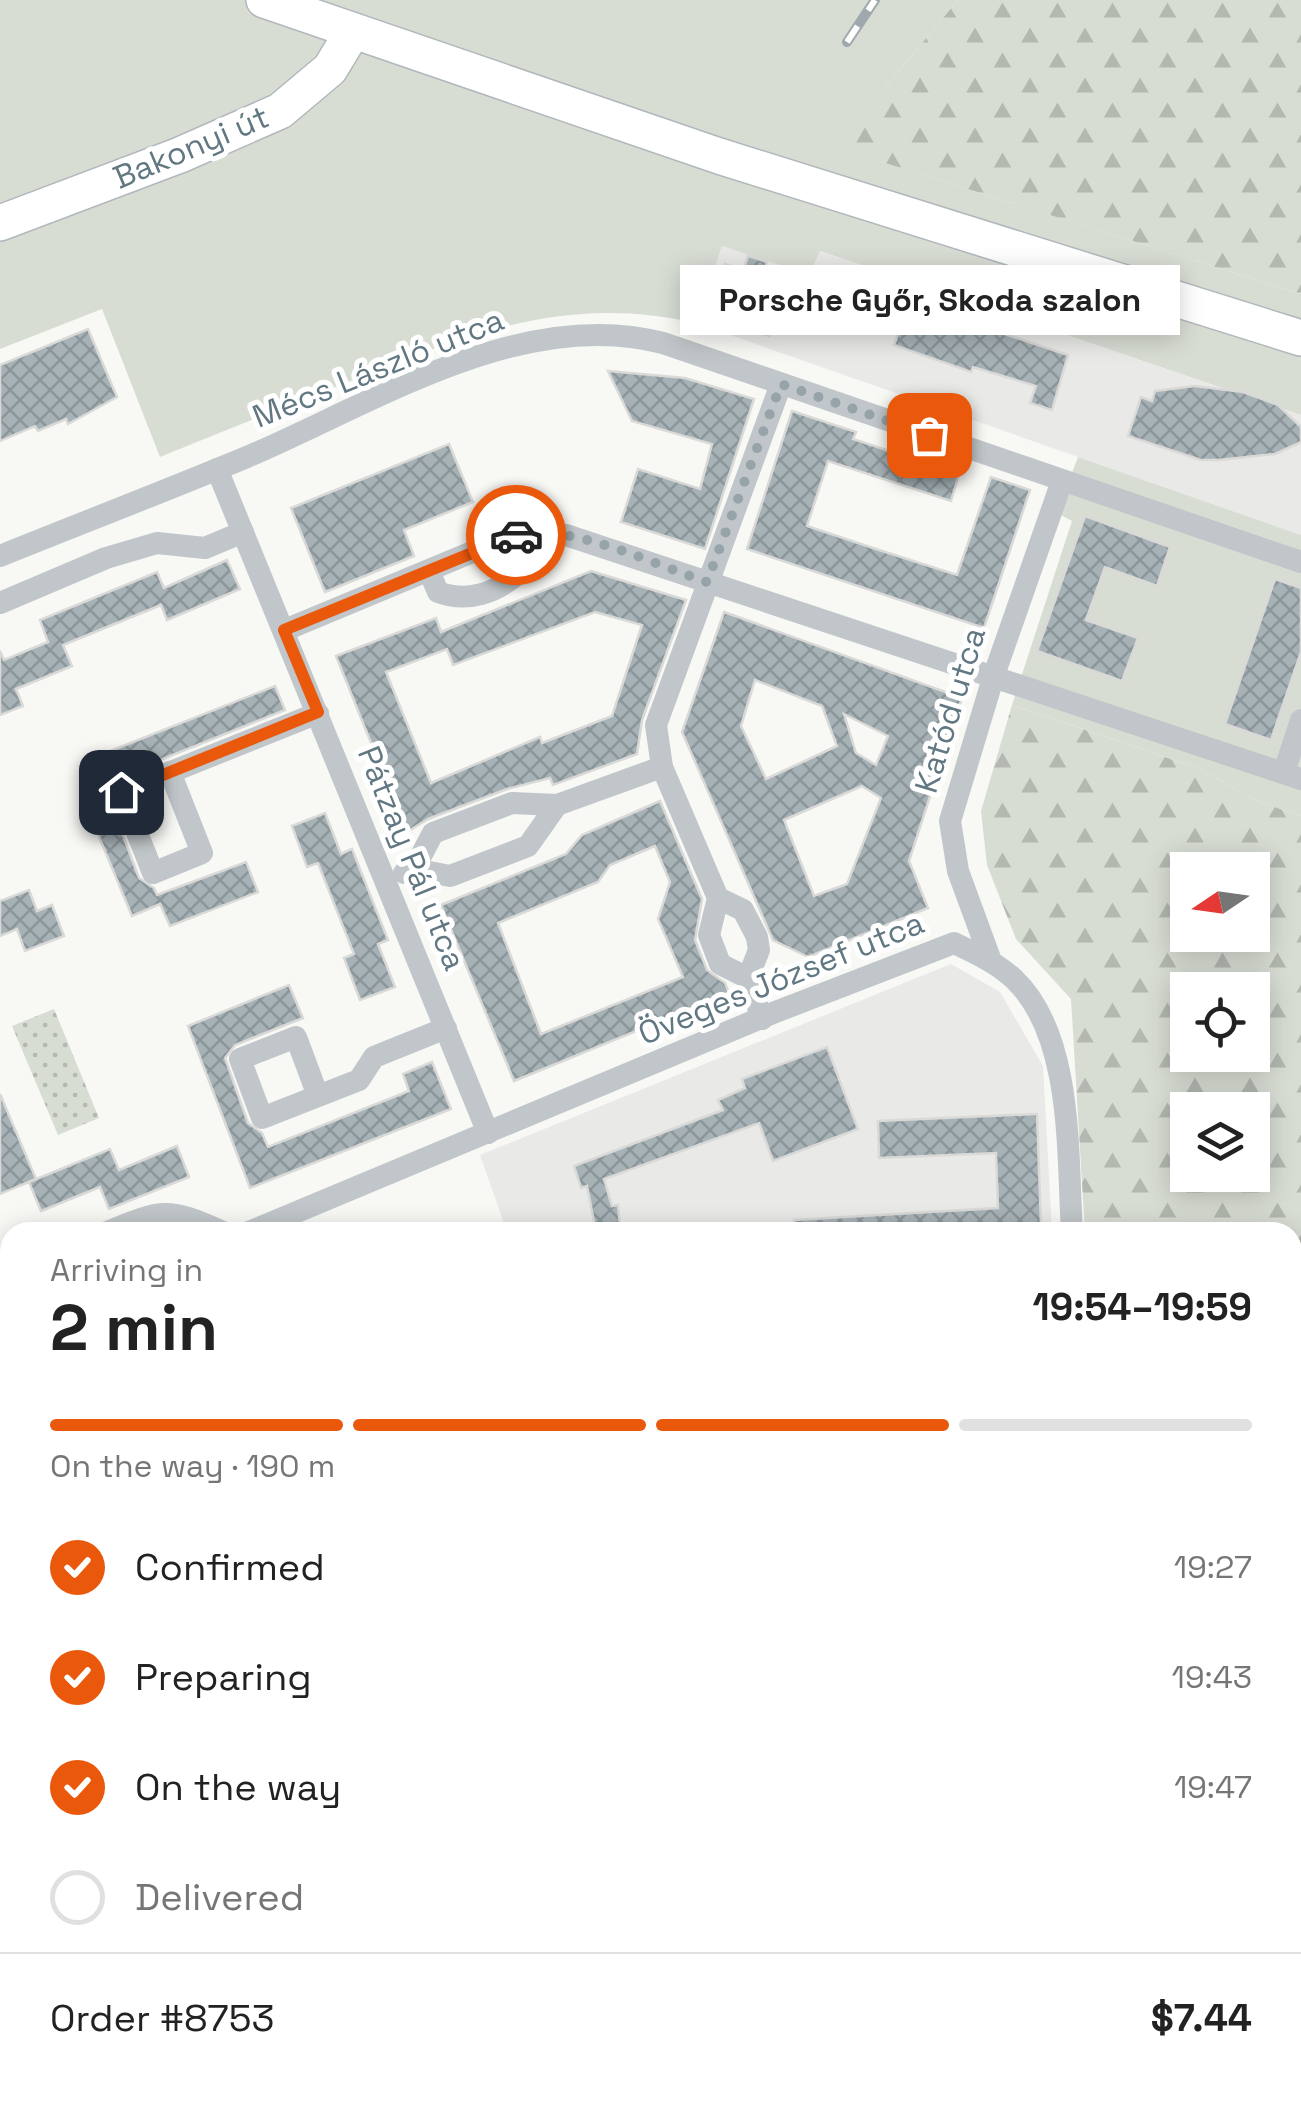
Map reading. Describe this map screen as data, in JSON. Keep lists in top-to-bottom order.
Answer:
{
  "streets": {
    "main road": ["Bakonyi út"],
    "street": [
      "Mécs László utca",
      "Katód utca",
      "Pátzay Pál utca",
      "Öveges József utca"
    ]
  },
  "crossings": [
    ["Mécs László utca", "Katód utca"],
    ["Mécs László utca", "Pátzay Pál utca"],
    ["Katód utca", "Öveges József utca"],
    ["Pátzay Pál utca", "Öveges József utca"]
  ],
  "places": ["Porsche Győr, Skoda szalon"],
  "north": "left",
  "page": {
    "bubble": "Porsche Győr, Skoda szalon",
    "heading": ["2 min", "Arriving in", "19:54–19:59"],
    "panel": ["Order #8753", "$7.44"],
    "bar": "On the way · 190 m",
    "list": [
      ["Confirmed", "19:27"],
      ["Preparing", "19:43"],
      ["On the way", "19:47"],
      "Delivered"
    ]
  }
}
